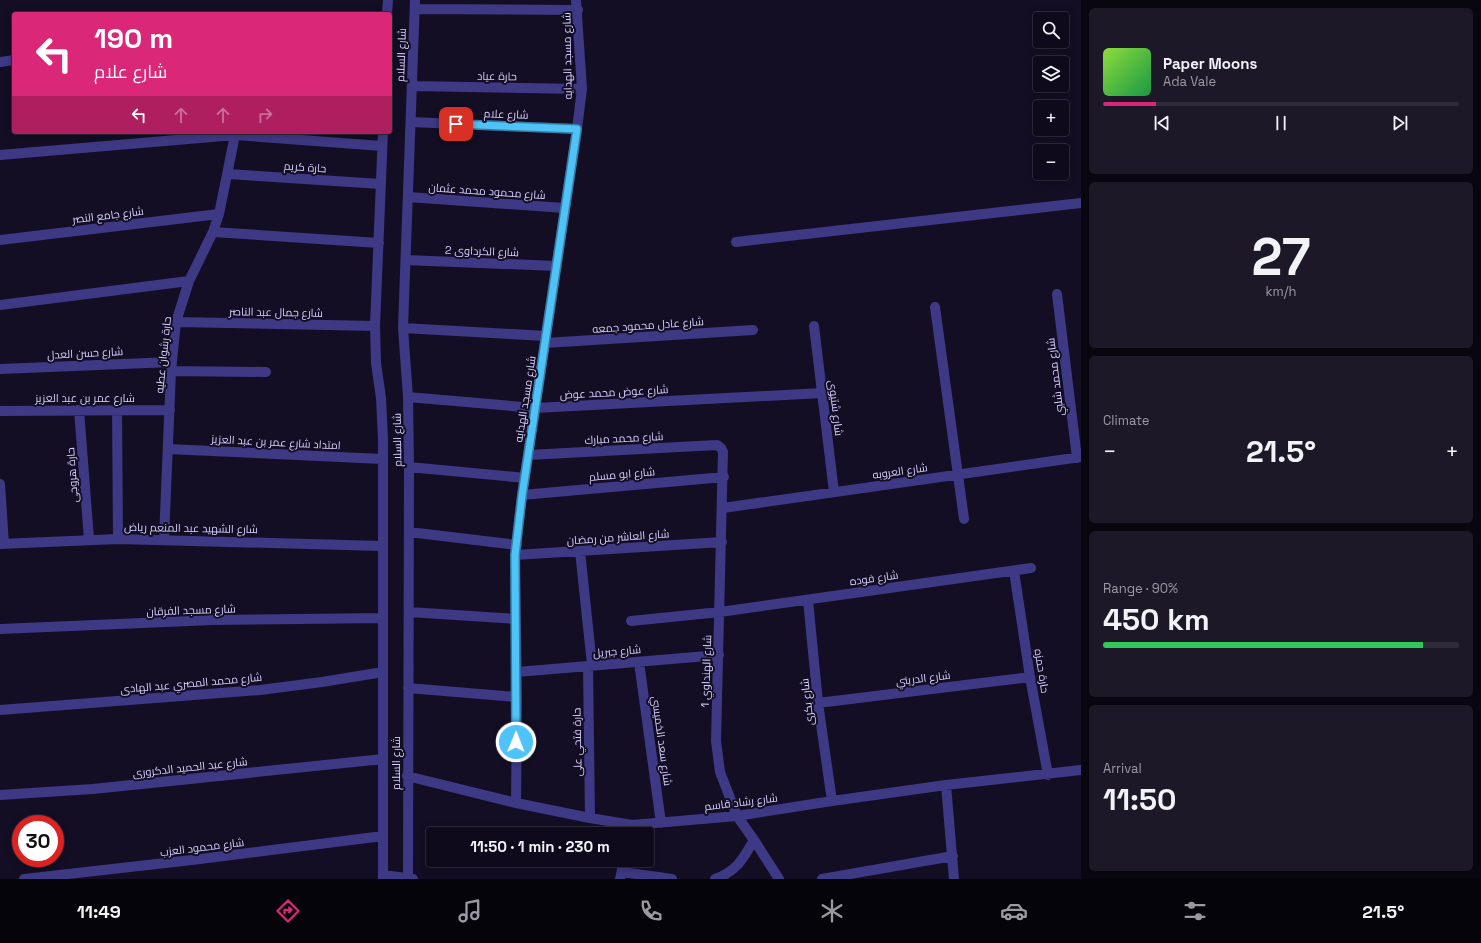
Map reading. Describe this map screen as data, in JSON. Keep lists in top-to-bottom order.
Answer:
{
  "streets": {
    "street": [
      "شارع السلام",
      "شارع مسجد الهدايه",
      "حارة عياد",
      "شارع علام",
      "حارة كريم",
      "شارع محمود محمد عثمان",
      "شارع جامع النصر",
      "شارع الكرداوى 2",
      "شارع جمال عبد الناصر",
      "شارع عادل محمود جمعه",
      "شارع حسن العدل",
      "حارة رشوان عطيه",
      "شارع محمد شلبي",
      "شارع عوض محمد عوض",
      "شارع عمر بن عبد العزيز",
      "شارع شتيوى",
      "شارع محمد مبارك",
      "امتداد شارع عمر بن عبد العزيز",
      "شارع العروبه",
      "شارع ابو مسلم",
      "حارة هروجى",
      "شارع الشهيد عبد المنعم رياض",
      "شارع العاشر من رمضان",
      "شارع فوده",
      "شارع مسجد الفرقان",
      "شارع جبريل",
      "شارع الهنداوي 1",
      "حارة حمزه",
      "شارع الدريني",
      "شارع محمد المصري عبد الهادى",
      "شارع بكرى",
      "شارع سعد الخميسي",
      "حارة فتحي على",
      "شارع عبد الحميد الدكرورى",
      "شارع رشاد قاسم",
      "شارع محمود العزب"
    ]
  },
  "crossings": [
    ["شارع السلام", "حارة عياد"],
    ["شارع السلام", "شارع علام"],
    ["شارع السلام", "حارة كريم"],
    ["شارع السلام", "شارع محمود محمد عثمان"],
    ["شارع السلام", "شارع الكرداوى 2"],
    ["شارع السلام", "شارع جمال عبد الناصر"],
    ["شارع السلام", "شارع عادل محمود جمعه"],
    ["شارع السلام", "شارع عوض محمد عوض"],
    ["شارع السلام", "امتداد شارع عمر بن عبد العزيز"],
    ["شارع السلام", "شارع الشهيد عبد المنعم رياض"],
    ["شارع السلام", "شارع مسجد الفرقان"],
    ["شارع السلام", "شارع محمد المصري عبد الهادى"],
    ["شارع السلام", "شارع عبد الحميد الدكرورى"],
    ["شارع السلام", "شارع رشاد قاسم"],
    ["شارع السلام", "شارع محمود العزب"],
    ["شارع مسجد الهدايه", "حارة عياد"],
    ["شارع مسجد الهدايه", "شارع علام"],
    ["شارع مسجد الهدايه", "شارع محمود محمد عثمان"],
    ["شارع مسجد الهدايه", "شارع الكرداوى 2"],
    ["شارع مسجد الهدايه", "شارع عادل محمود جمعه"],
    ["شارع مسجد الهدايه", "شارع عوض محمد عوض"],
    ["شارع مسجد الهدايه", "شارع محمد مبارك"],
    ["شارع مسجد الهدايه", "شارع ابو مسلم"],
    ["شارع مسجد الهدايه", "شارع العاشر من رمضان"],
    ["شارع مسجد الهدايه", "شارع جبريل"],
    ["شارع مسجد الهدايه", "شارع رشاد قاسم"],
    ["حارة كريم", "حارة رشوان عطيه"],
    ["شارع جامع النصر", "حارة رشوان عطيه"],
    ["شارع جمال عبد الناصر", "حارة رشوان عطيه"],
    ["شارع حسن العدل", "حارة رشوان عطيه"],
    ["حارة رشوان عطيه", "شارع عمر بن عبد العزيز"],
    ["حارة رشوان عطيه", "امتداد شارع عمر بن عبد العزيز"],
    ["حارة رشوان عطيه", "شارع الشهيد عبد المنعم رياض"],
    ["شارع محمد شلبي", "شارع العروبه"],
    ["شارع عوض محمد عوض", "شارع شتيوى"],
    ["شارع عمر بن عبد العزيز", "حارة هروجى"],
    ["شارع شتيوى", "شارع العروبه"],
    ["شارع محمد مبارك", "شارع الهنداوي 1"],
    ["شارع العروبه", "شارع الهنداوي 1"],
    ["شارع ابو مسلم", "شارع الهنداوي 1"],
    ["حارة هروجى", "شارع الشهيد عبد المنعم رياض"],
    ["شارع العاشر من رمضان", "شارع الهنداوي 1"],
    ["شارع العاشر من رمضان", "حارة فتحي على"],
    ["شارع فوده", "شارع الهنداوي 1"],
    ["شارع فوده", "حارة حمزه"],
    ["شارع فوده", "شارع بكرى"],
    ["شارع جبريل", "شارع الهنداوي 1"],
    ["شارع جبريل", "شارع سعد الخميسي"],
    ["شارع جبريل", "حارة فتحي على"],
    ["شارع الهنداوي 1", "شارع رشاد قاسم"],
    ["حارة حمزه", "شارع الدريني"],
    ["حارة حمزه", "شارع رشاد قاسم"],
    ["شارع الدريني", "شارع بكرى"],
    ["شارع بكرى", "شارع رشاد قاسم"],
    ["شارع سعد الخميسي", "شارع رشاد قاسم"],
    ["حارة فتحي على", "شارع رشاد قاسم"]
  ],
  "page": {
    "map_buttons": ["+", "−"],
    "turn": ["190 m", "شارع علام"],
    "song": ["Paper Moons", "Ada Vale"],
    "tile": [
      ["27", "km/h"],
      "Climate",
      ["Range · 90%", "450 km"],
      ["Arrival", "11:50"]
    ],
    "heat": ["−", "21.5°", "+"],
    "limit": "30",
    "trip": "11:50 · 1 min · 230 m",
    "tabs": ["11:49", "21.5°"]
  }
}
